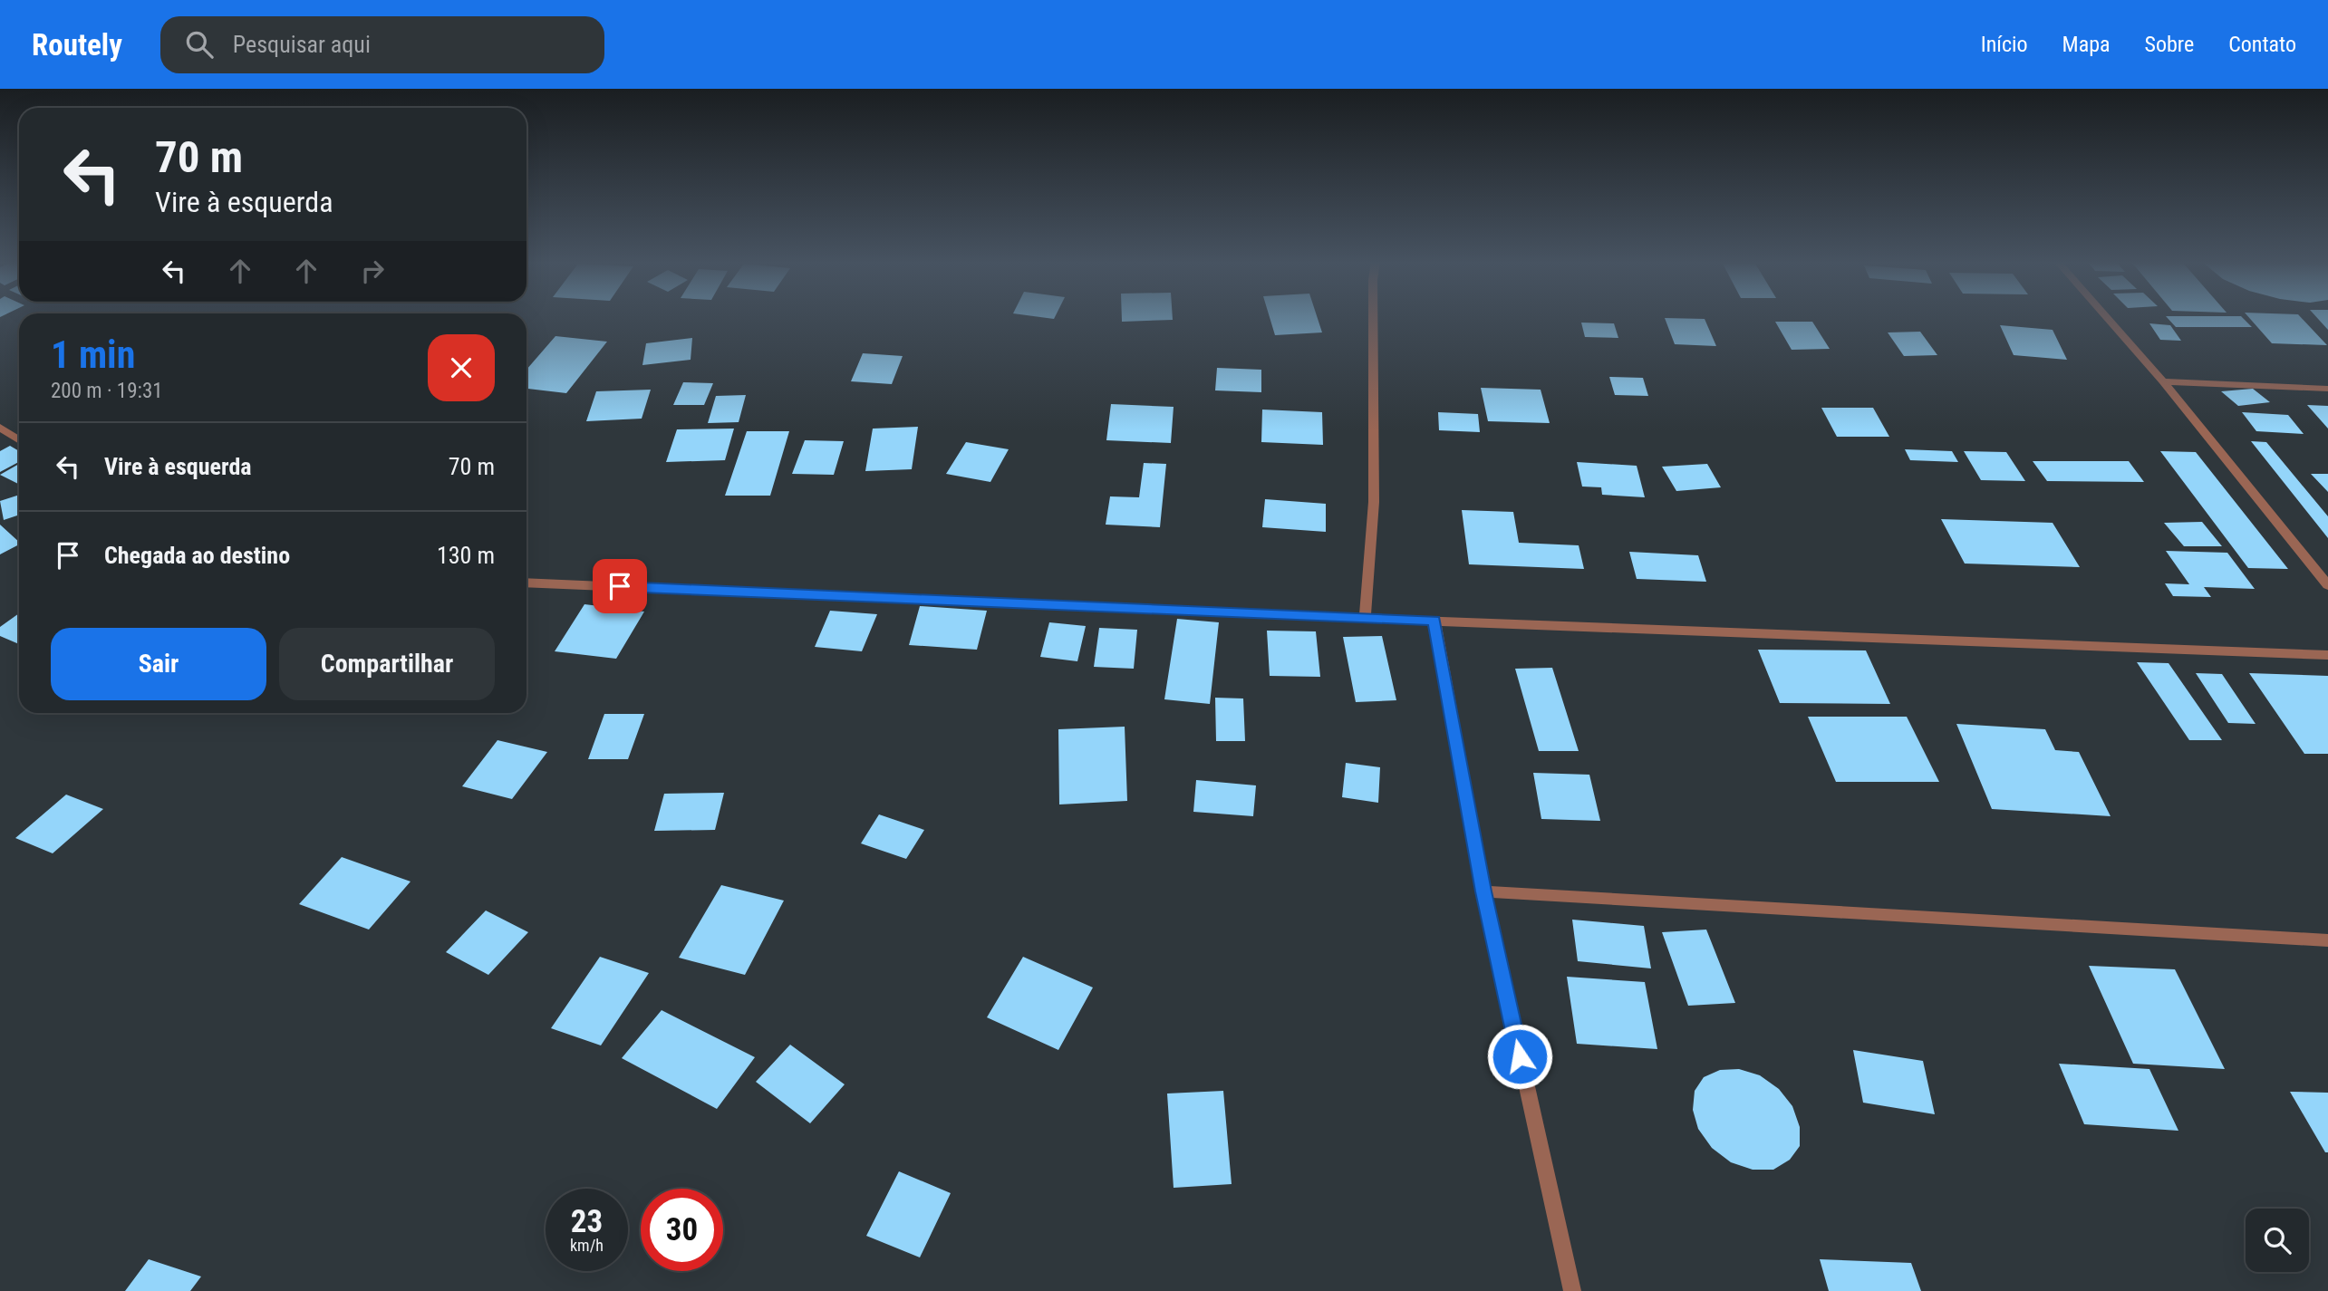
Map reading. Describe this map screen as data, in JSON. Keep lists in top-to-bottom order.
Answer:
{
  "page": {
    "header": "Routely",
    "search": "Pesquisar aqui",
    "nav": [
      "Início",
      "Mapa",
      "Sobre",
      "Contato"
    ],
    "turn": ["70 m", "Vire à esquerda"],
    "heading": ["1 min", "200 m · 19:31"],
    "list": [
      {
        "name": "Vire à esquerda",
        "value": "70 m"
      },
      {
        "name": "Chegada ao destino",
        "value": "130 m"
      }
    ],
    "buttons": ["Sair", "Compartilhar"],
    "speed": "23 km/h",
    "limit": "30"
  }
}
